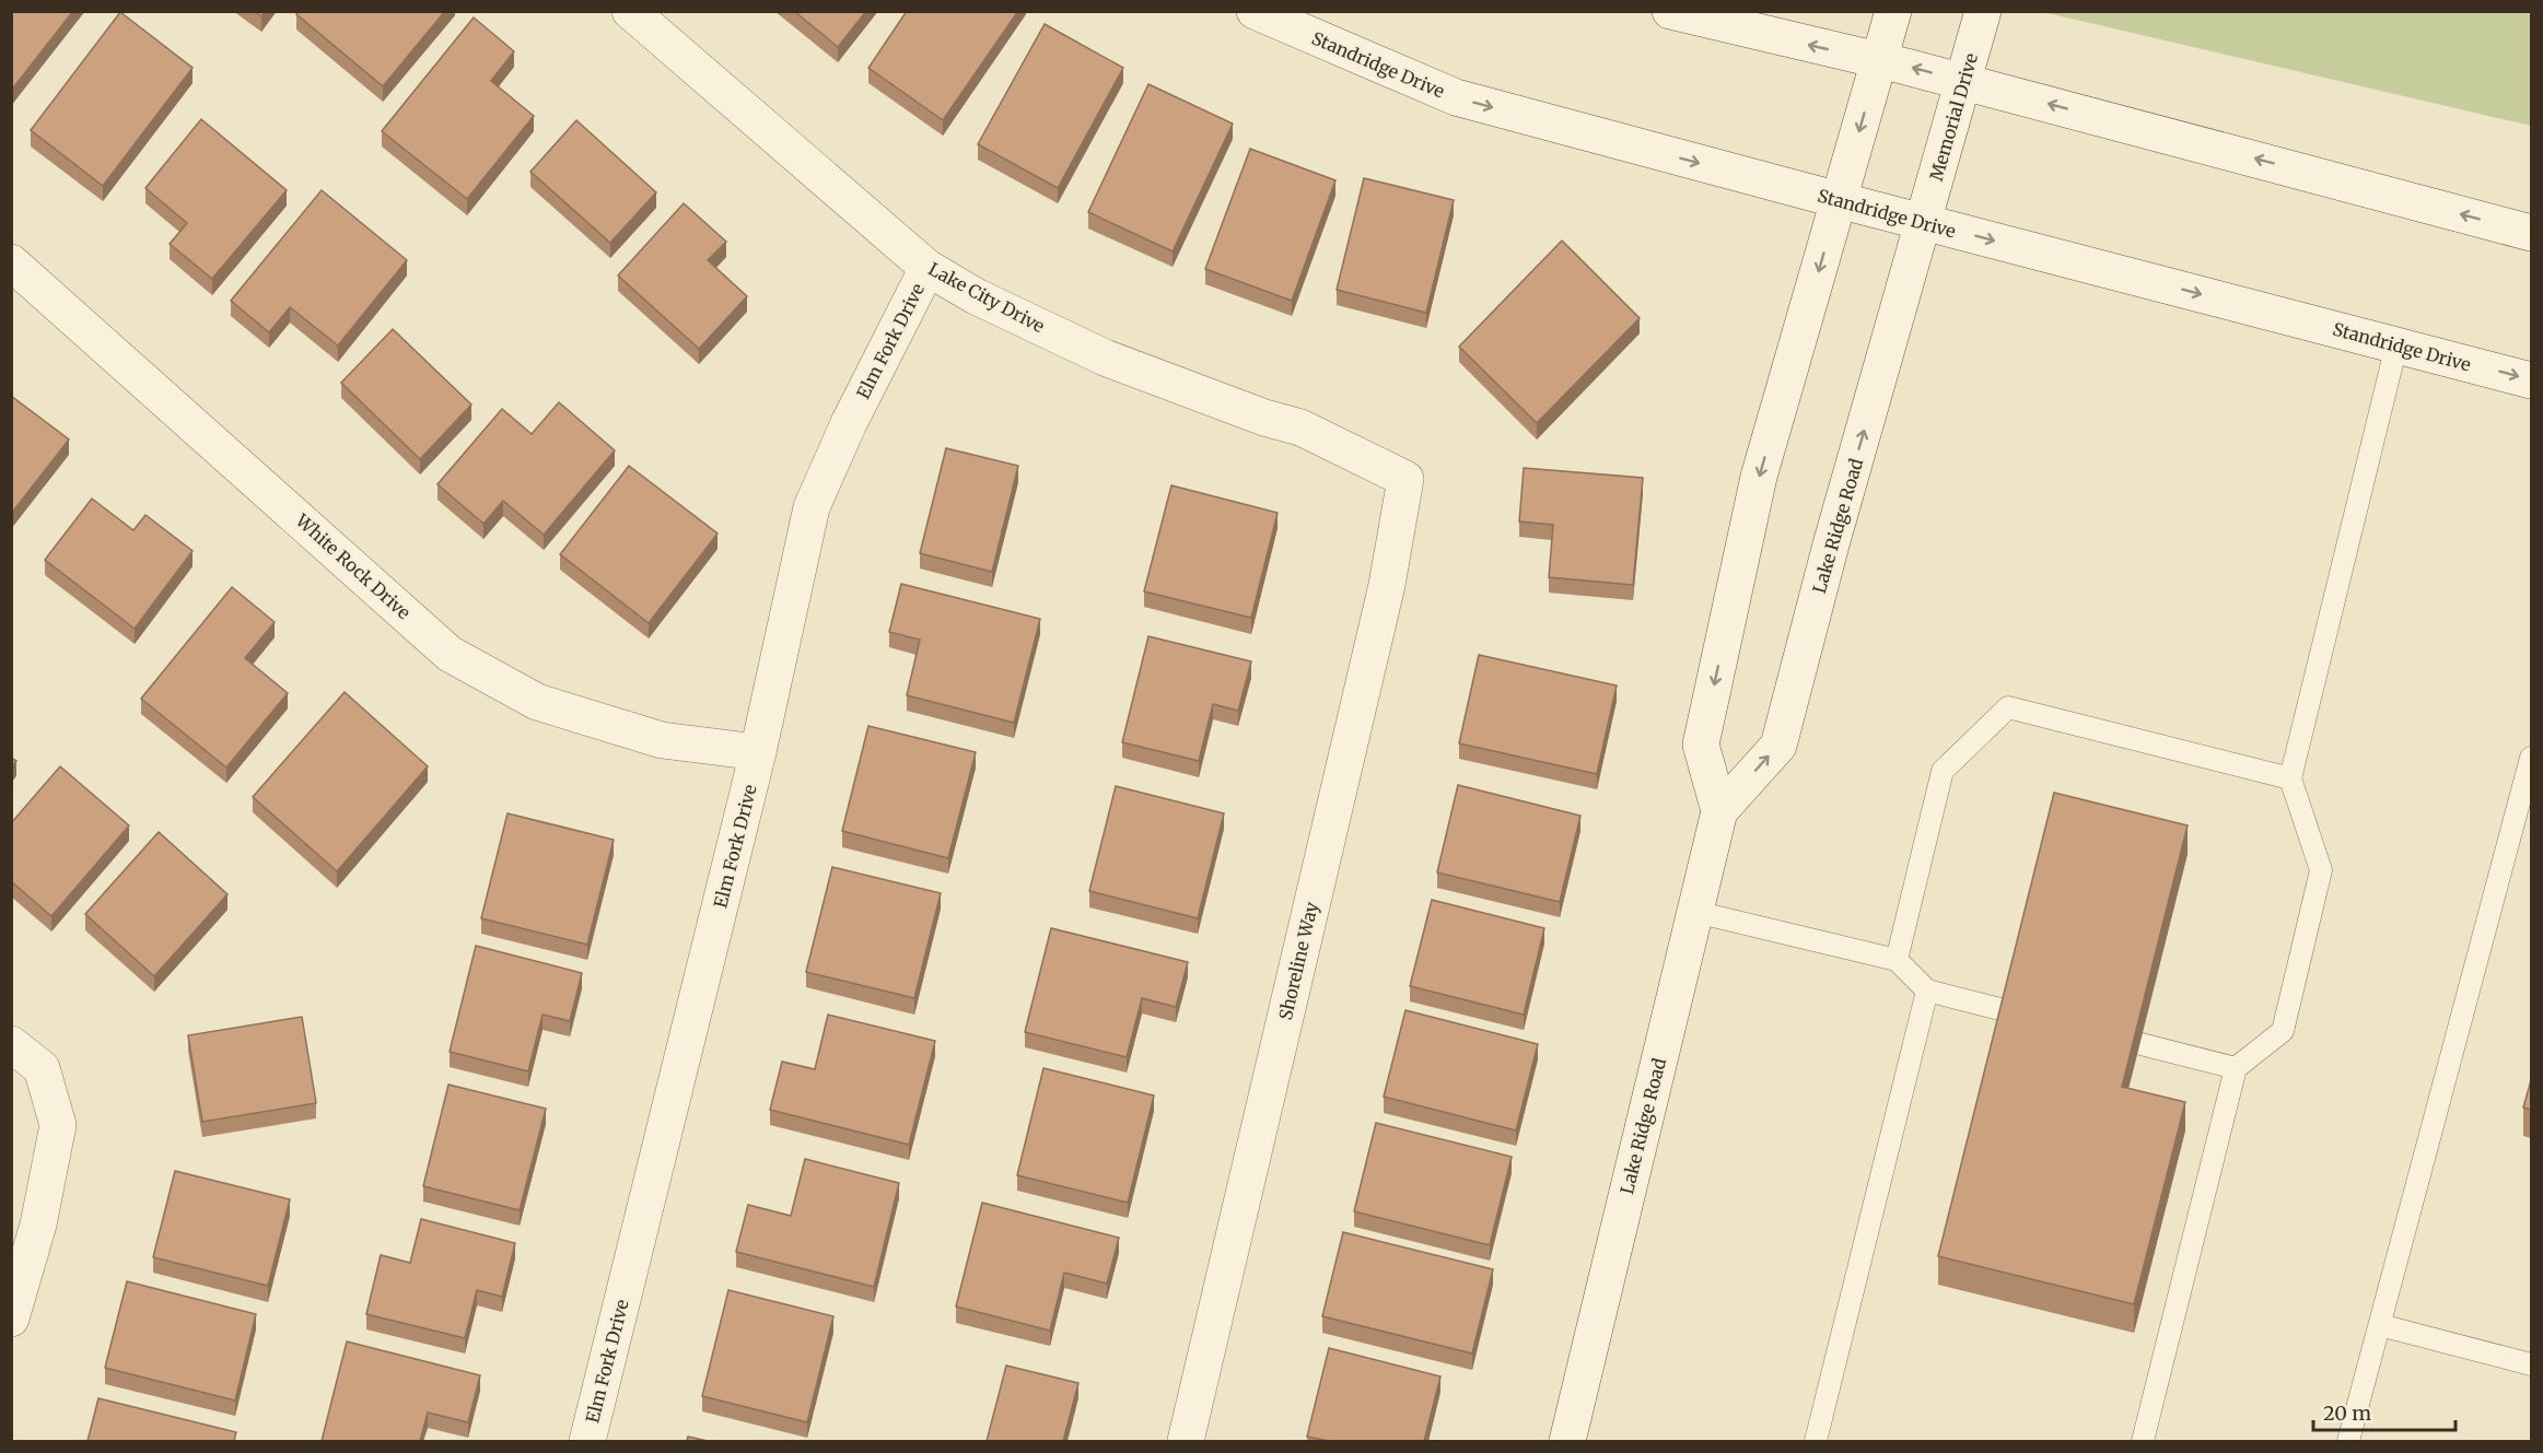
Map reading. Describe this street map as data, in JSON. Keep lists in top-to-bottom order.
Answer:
{
  "streets": {
    "street": [
      "Standridge Drive",
      "Memorial Drive",
      "Lake City Drive",
      "Elm Fork Drive",
      "Lake Ridge Road",
      "White Rock Drive",
      "Shoreline Way"
    ]
  },
  "crossings": [
    ["Standridge Drive", "Memorial Drive"],
    ["Standridge Drive", "Lake Ridge Road"],
    ["Memorial Drive", "Lake Ridge Road"],
    ["Lake City Drive", "Elm Fork Drive"],
    ["Lake City Drive", "Shoreline Way"],
    ["Elm Fork Drive", "White Rock Drive"]
  ],
  "scale_bar": "20 m"
}
